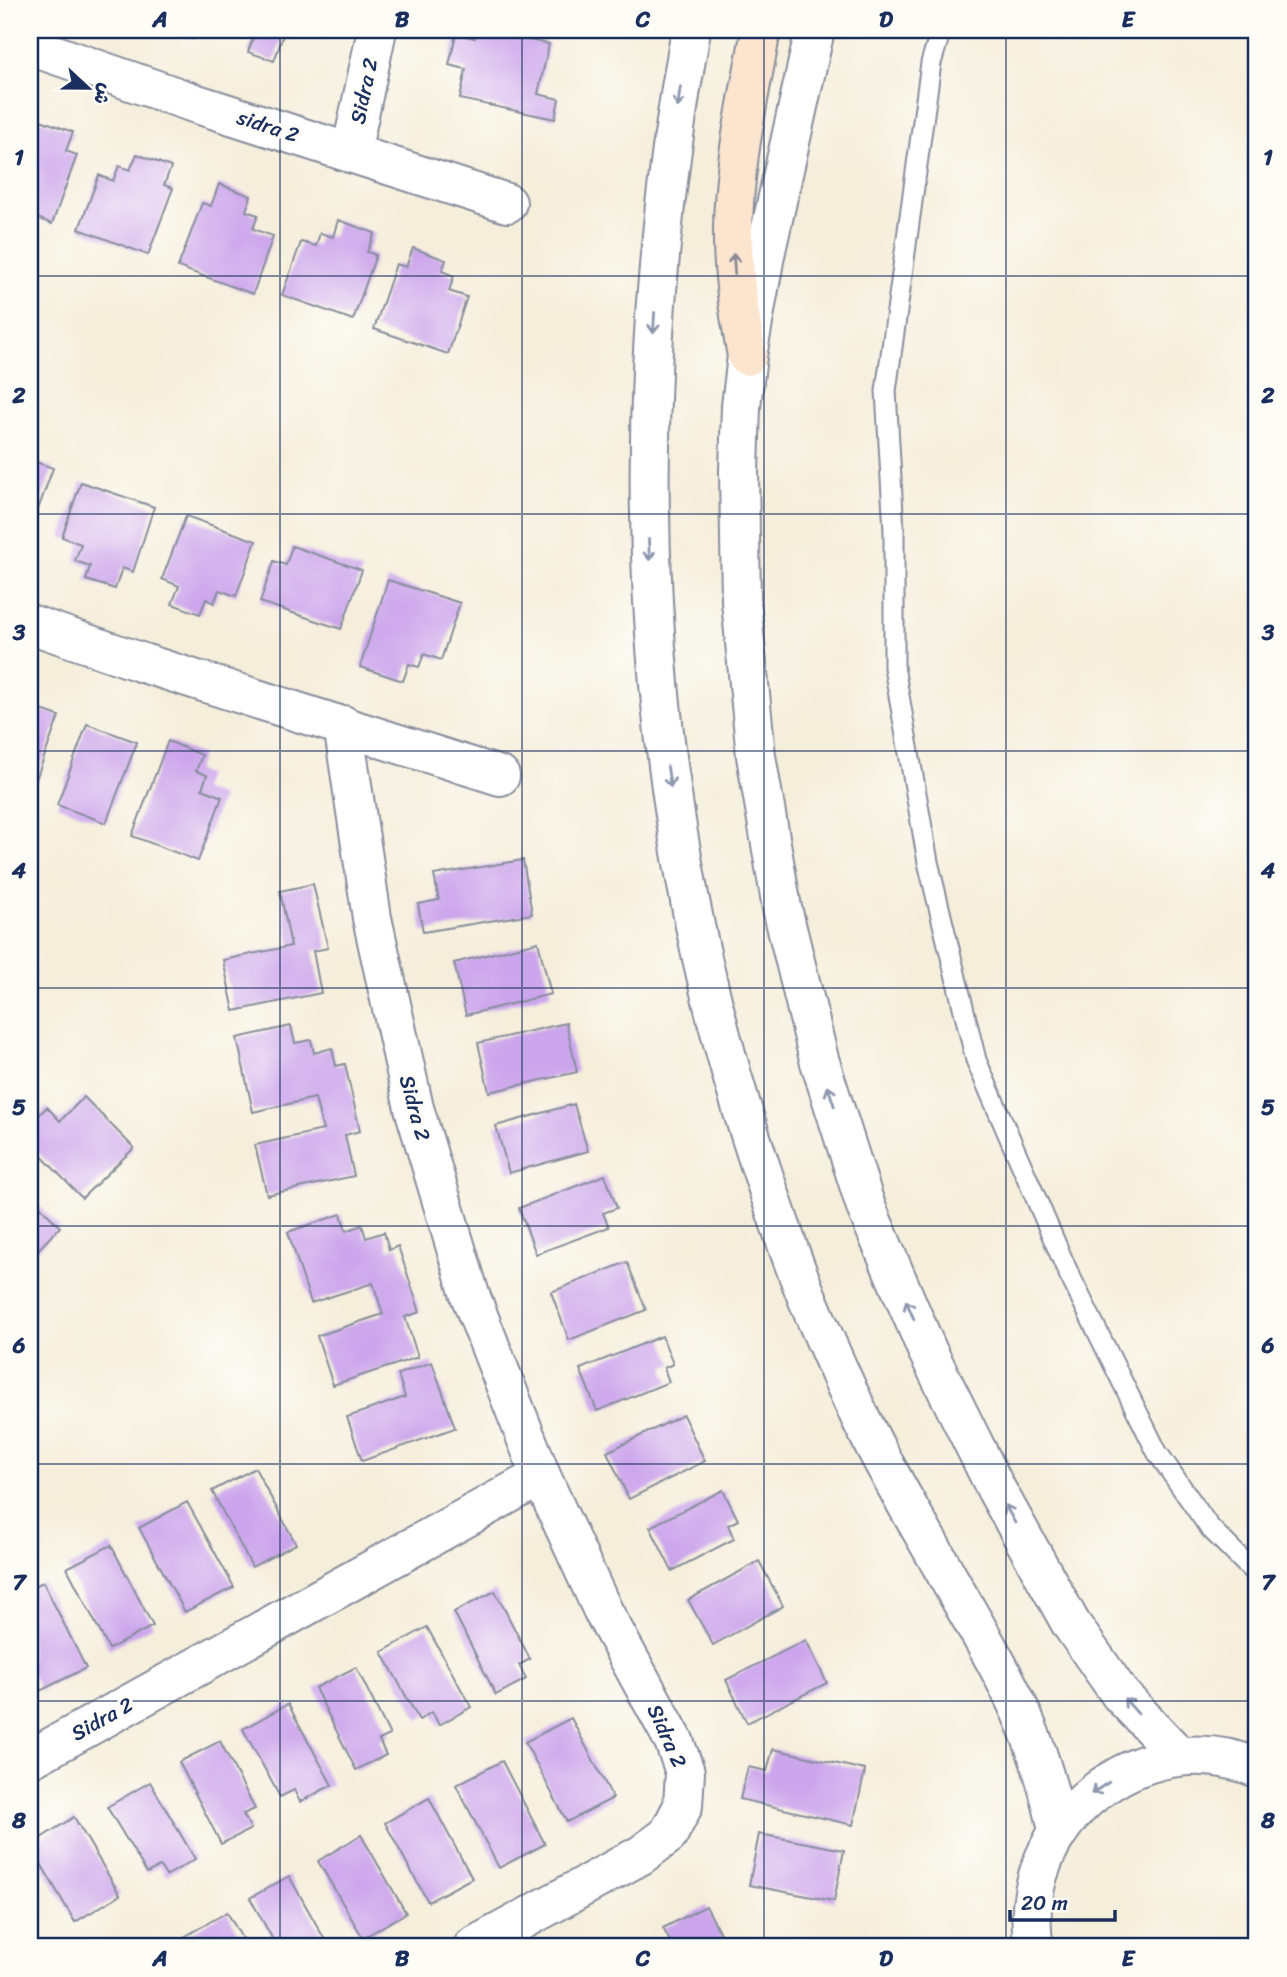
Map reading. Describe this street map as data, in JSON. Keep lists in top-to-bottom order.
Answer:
{
  "streets": {
    "street": ["Sidra 2", "sidra 2"]
  },
  "crossings": [
    ["Sidra 2", "sidra 2"]
  ],
  "scale_bar": "20 m",
  "north": "right",
  "grid": {
    "columns": [
      "A",
      "B",
      "C",
      "D",
      "E"
    ],
    "rows": [
      "1",
      "2",
      "3",
      "4",
      "5",
      "6",
      "7",
      "8"
    ]
  }
}
